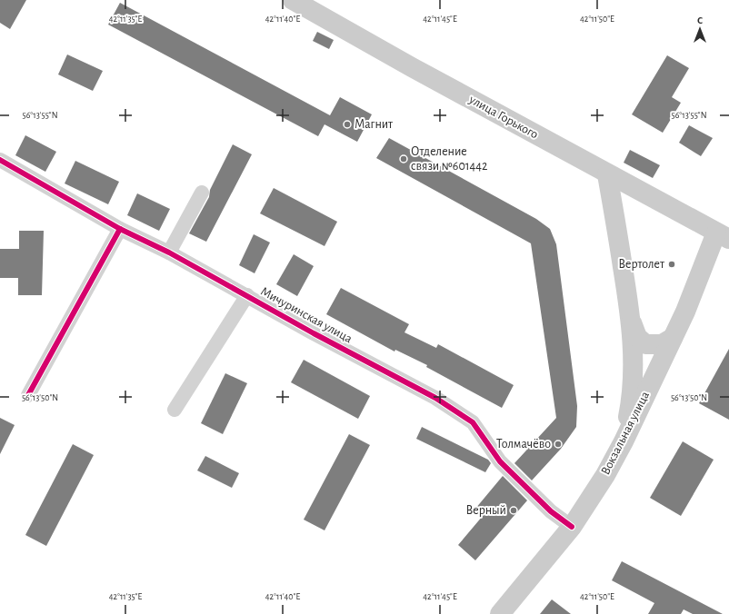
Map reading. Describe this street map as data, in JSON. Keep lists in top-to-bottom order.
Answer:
{
  "streets": {
    "main road": ["улица Горького", "Вокзальная улица"],
    "street": ["Мичуринская улица"]
  },
  "crossings": [
    ["улица Горького", "Вокзальная улица"],
    ["Мичуринская улица", "Вокзальная улица"]
  ],
  "places": [
    "Магнит",
    "Отделение связи №601442",
    "Вертолет",
    "Толмачёво",
    "Верный"
  ],
  "north": "top",
  "coordinates": [
    "42°11'35\"E",
    "42°11'40\"E",
    "42°11'45\"E",
    "42°11'50\"E",
    "56°13'55\"N",
    "56°13'50\"N"
  ]
}
